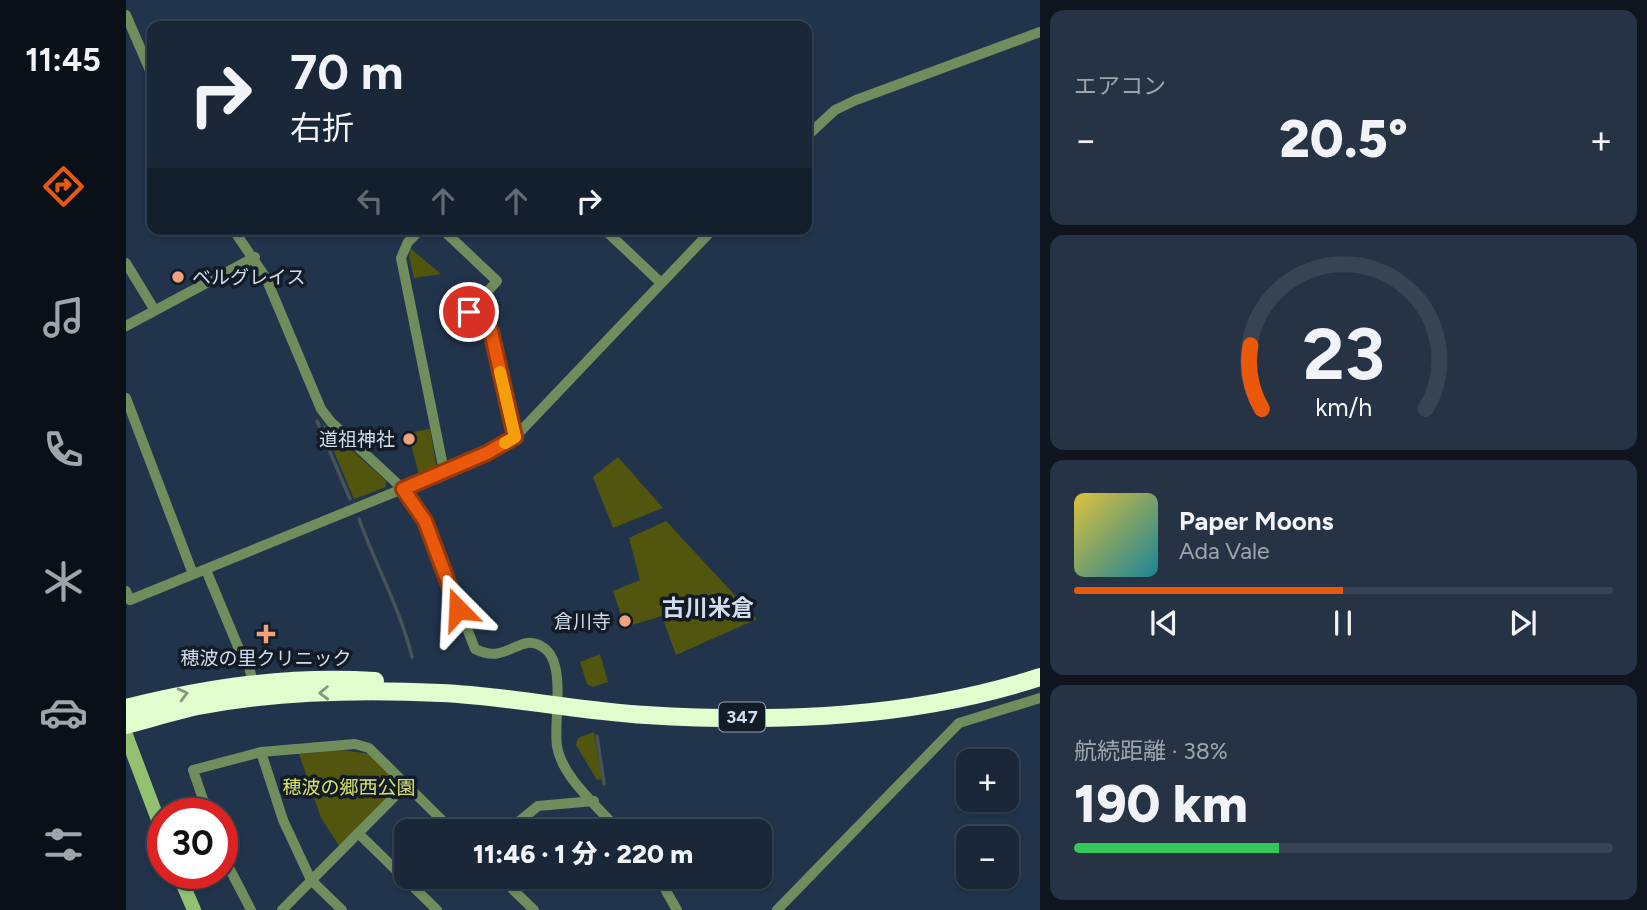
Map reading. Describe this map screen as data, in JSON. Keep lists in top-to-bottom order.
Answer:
{
  "streets": {
    "highway": ["347"]
  },
  "districts": ["古川米倉"],
  "parks": ["穂波の郷西公園"],
  "places": {
    "other": ["ベルグレイス", "道祖神社", "倉川寺"],
    "health": ["穂波の里クリニック"]
  },
  "page": {
    "tabs": "11:45",
    "tile": [
      "エアコン",
      ["航続距離 · 38%", "190 km"]
    ],
    "turn": ["70 m", "右折"],
    "heat": ["−", "20.5°", "+"],
    "song": ["Paper Moons", "Ada Vale"],
    "map_buttons": ["+", "−"],
    "limit": "30",
    "trip": "11:46 · 1 分 · 220 m",
    "gauge": ["23", "km/h"]
  }
}
